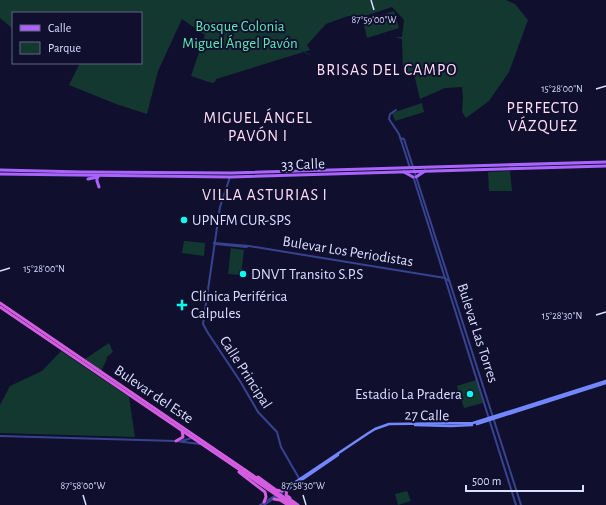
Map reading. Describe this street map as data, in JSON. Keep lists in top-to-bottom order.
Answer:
{
  "streets": {
    "highway": ["Bulevar del Este"],
    "main road": ["33 Calle", "27 Calle"],
    "street": ["Bulevar Los Periodistas", "Bulevar Las Torres", "Calle Principal"]
  },
  "crossings": [
    ["33 Calle", "Bulevar Las Torres"],
    ["33 Calle", "Calle Principal"],
    ["Bulevar Los Periodistas", "Bulevar Las Torres"],
    ["Bulevar Los Periodistas", "Calle Principal"],
    ["Bulevar Las Torres", "27 Calle"],
    ["Calle Principal", "27 Calle"]
  ],
  "districts": [
    "BRISAS DEL CAMPO",
    "PERFECTO VÁZQUEZ",
    "MIGUEL ÁNGEL PAVÓN I",
    "VILLA ASTURIAS I"
  ],
  "parks": ["Bosque Colonia Miguel Ángel Pavón"],
  "places": {
    "other": ["UPNFM CUR-SPS", "DNVT Transito S.P.S", "Estadio La Pradera"],
    "health": ["Clínica Periférica Calpules"]
  },
  "legend": ["Calle", "Parque"],
  "scale_bar": "500 m",
  "coordinates": [
    "87°59'00\"W",
    "15°28'00\"N",
    "15°28'30\"N",
    "87°58'00\"W",
    "87°58'30\"W"
  ]
}
